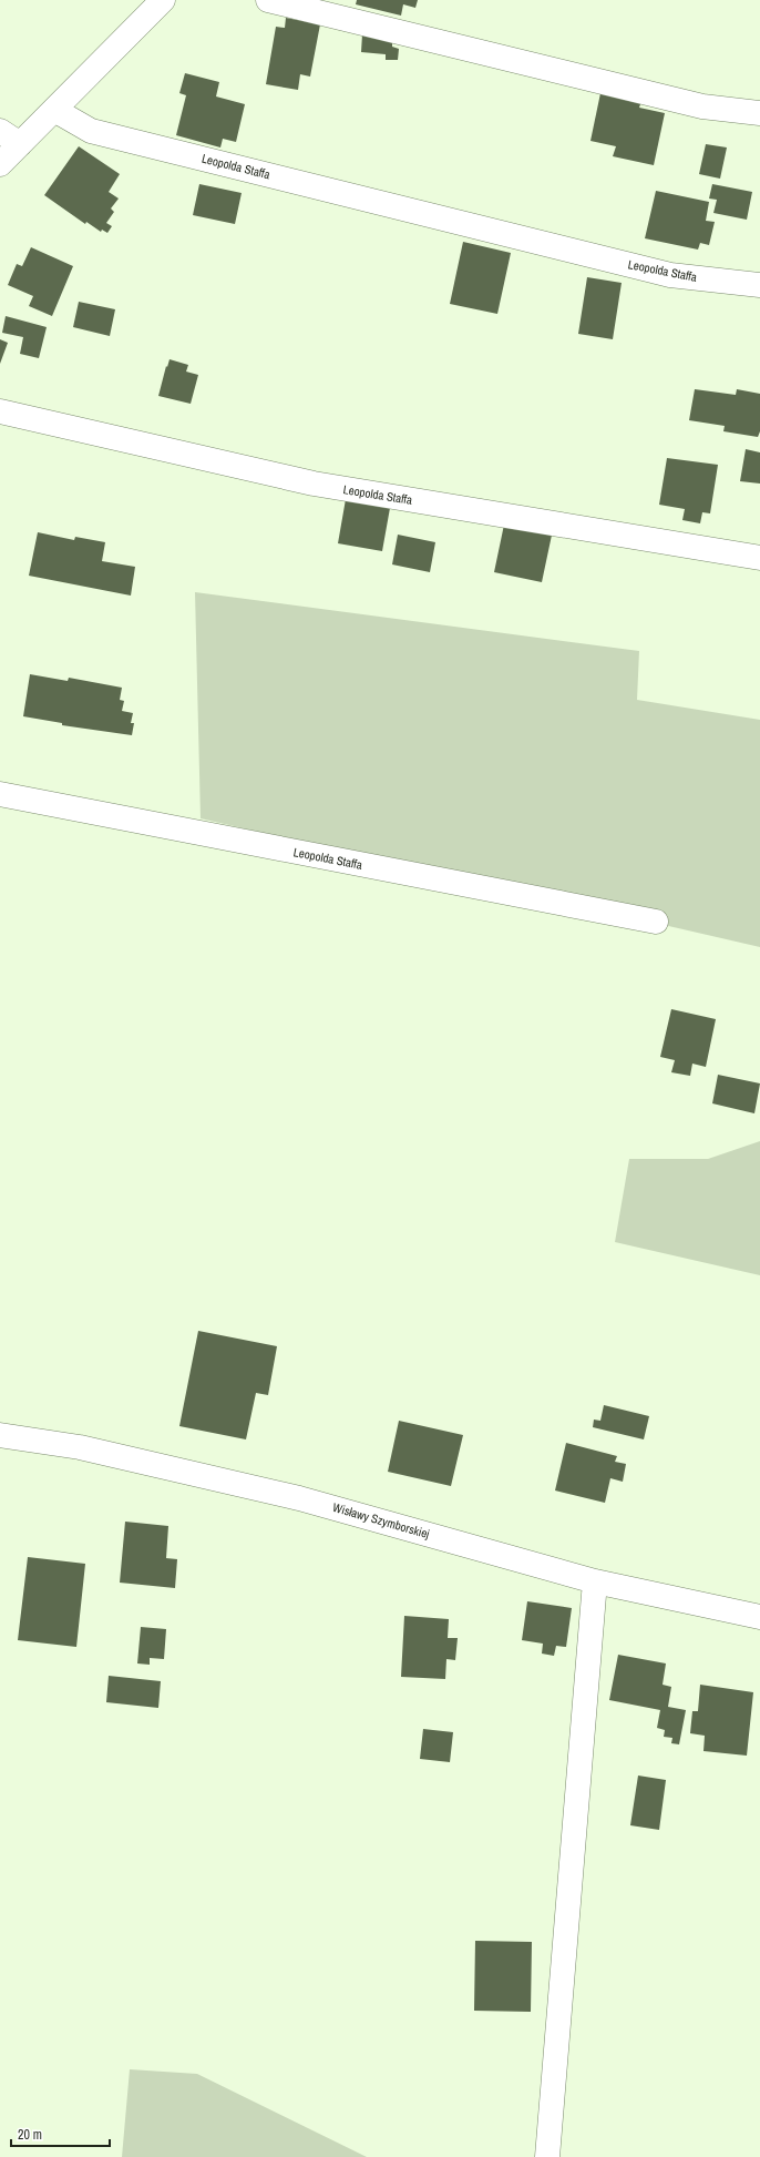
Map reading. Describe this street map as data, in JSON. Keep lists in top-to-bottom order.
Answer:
{
  "streets": {
    "street": ["Leopolda Staffa", "Wisławy Szymborskiej"]
  },
  "scale_bar": "20 m"
}
